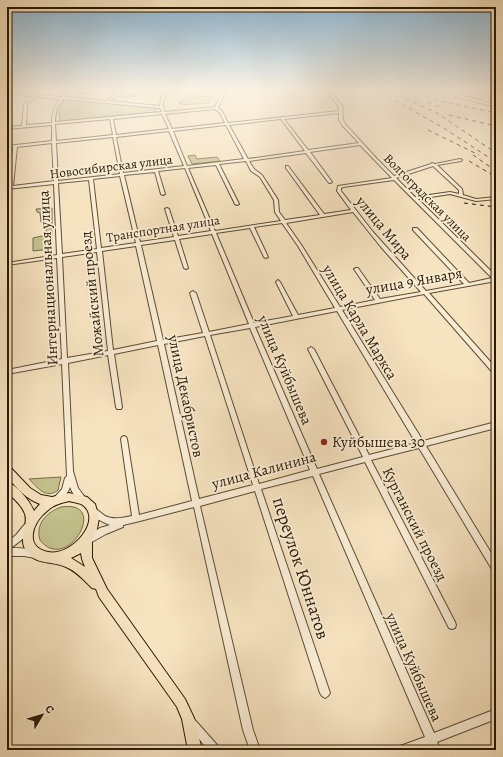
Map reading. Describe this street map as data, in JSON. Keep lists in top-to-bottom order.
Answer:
{
  "streets": {
    "street": [
      "Новосибирская улица",
      "Волгоградская улица",
      "Транспортная улица",
      "улица Мира",
      "Интернациональная улица",
      "улица 9 Января",
      "Можайский проезд",
      "улица Карла Маркса",
      "улица Куйбышева",
      "улица Декабристов",
      "улица Калинина",
      "Курганский проезд",
      "переулок Юннатов"
    ]
  },
  "crossings": [
    ["Новосибирская улица", "Волгоградская улица"],
    ["Новосибирская улица", "Интернациональная улица"],
    ["Новосибирская улица", "Можайский проезд"],
    ["Новосибирская улица", "улица Карла Маркса"],
    ["Новосибирская улица", "улица Куйбышева"],
    ["Новосибирская улица", "улица Декабристов"],
    ["Волгоградская улица", "улица Мира"],
    ["Волгоградская улица", "улица 9 Января"],
    ["Транспортная улица", "улица Мира"],
    ["Транспортная улица", "Интернациональная улица"],
    ["Транспортная улица", "Можайский проезд"],
    ["Транспортная улица", "улица Карла Маркса"],
    ["Транспортная улица", "улица Куйбышева"],
    ["Транспортная улица", "улица Декабристов"],
    ["улица Мира", "улица 9 Января"],
    ["Интернациональная улица", "улица 9 Января"],
    ["Интернациональная улица", "улица Калинина"],
    ["улица 9 Января", "Можайский проезд"],
    ["улица 9 Января", "улица Карла Маркса"],
    ["улица 9 Января", "улица Куйбышева"],
    ["улица 9 Января", "улица Декабристов"],
    ["улица 9 Января", "переулок Юннатов"],
    ["улица Карла Маркса", "улица Калинина"],
    ["улица Куйбышева", "улица Калинина"],
    ["улица Декабристов", "улица Калинина"],
    ["улица Калинина", "Курганский проезд"],
    ["улица Калинина", "переулок Юннатов"]
  ],
  "places": ["Куйбышева 30"],
  "north": "top right"
}
